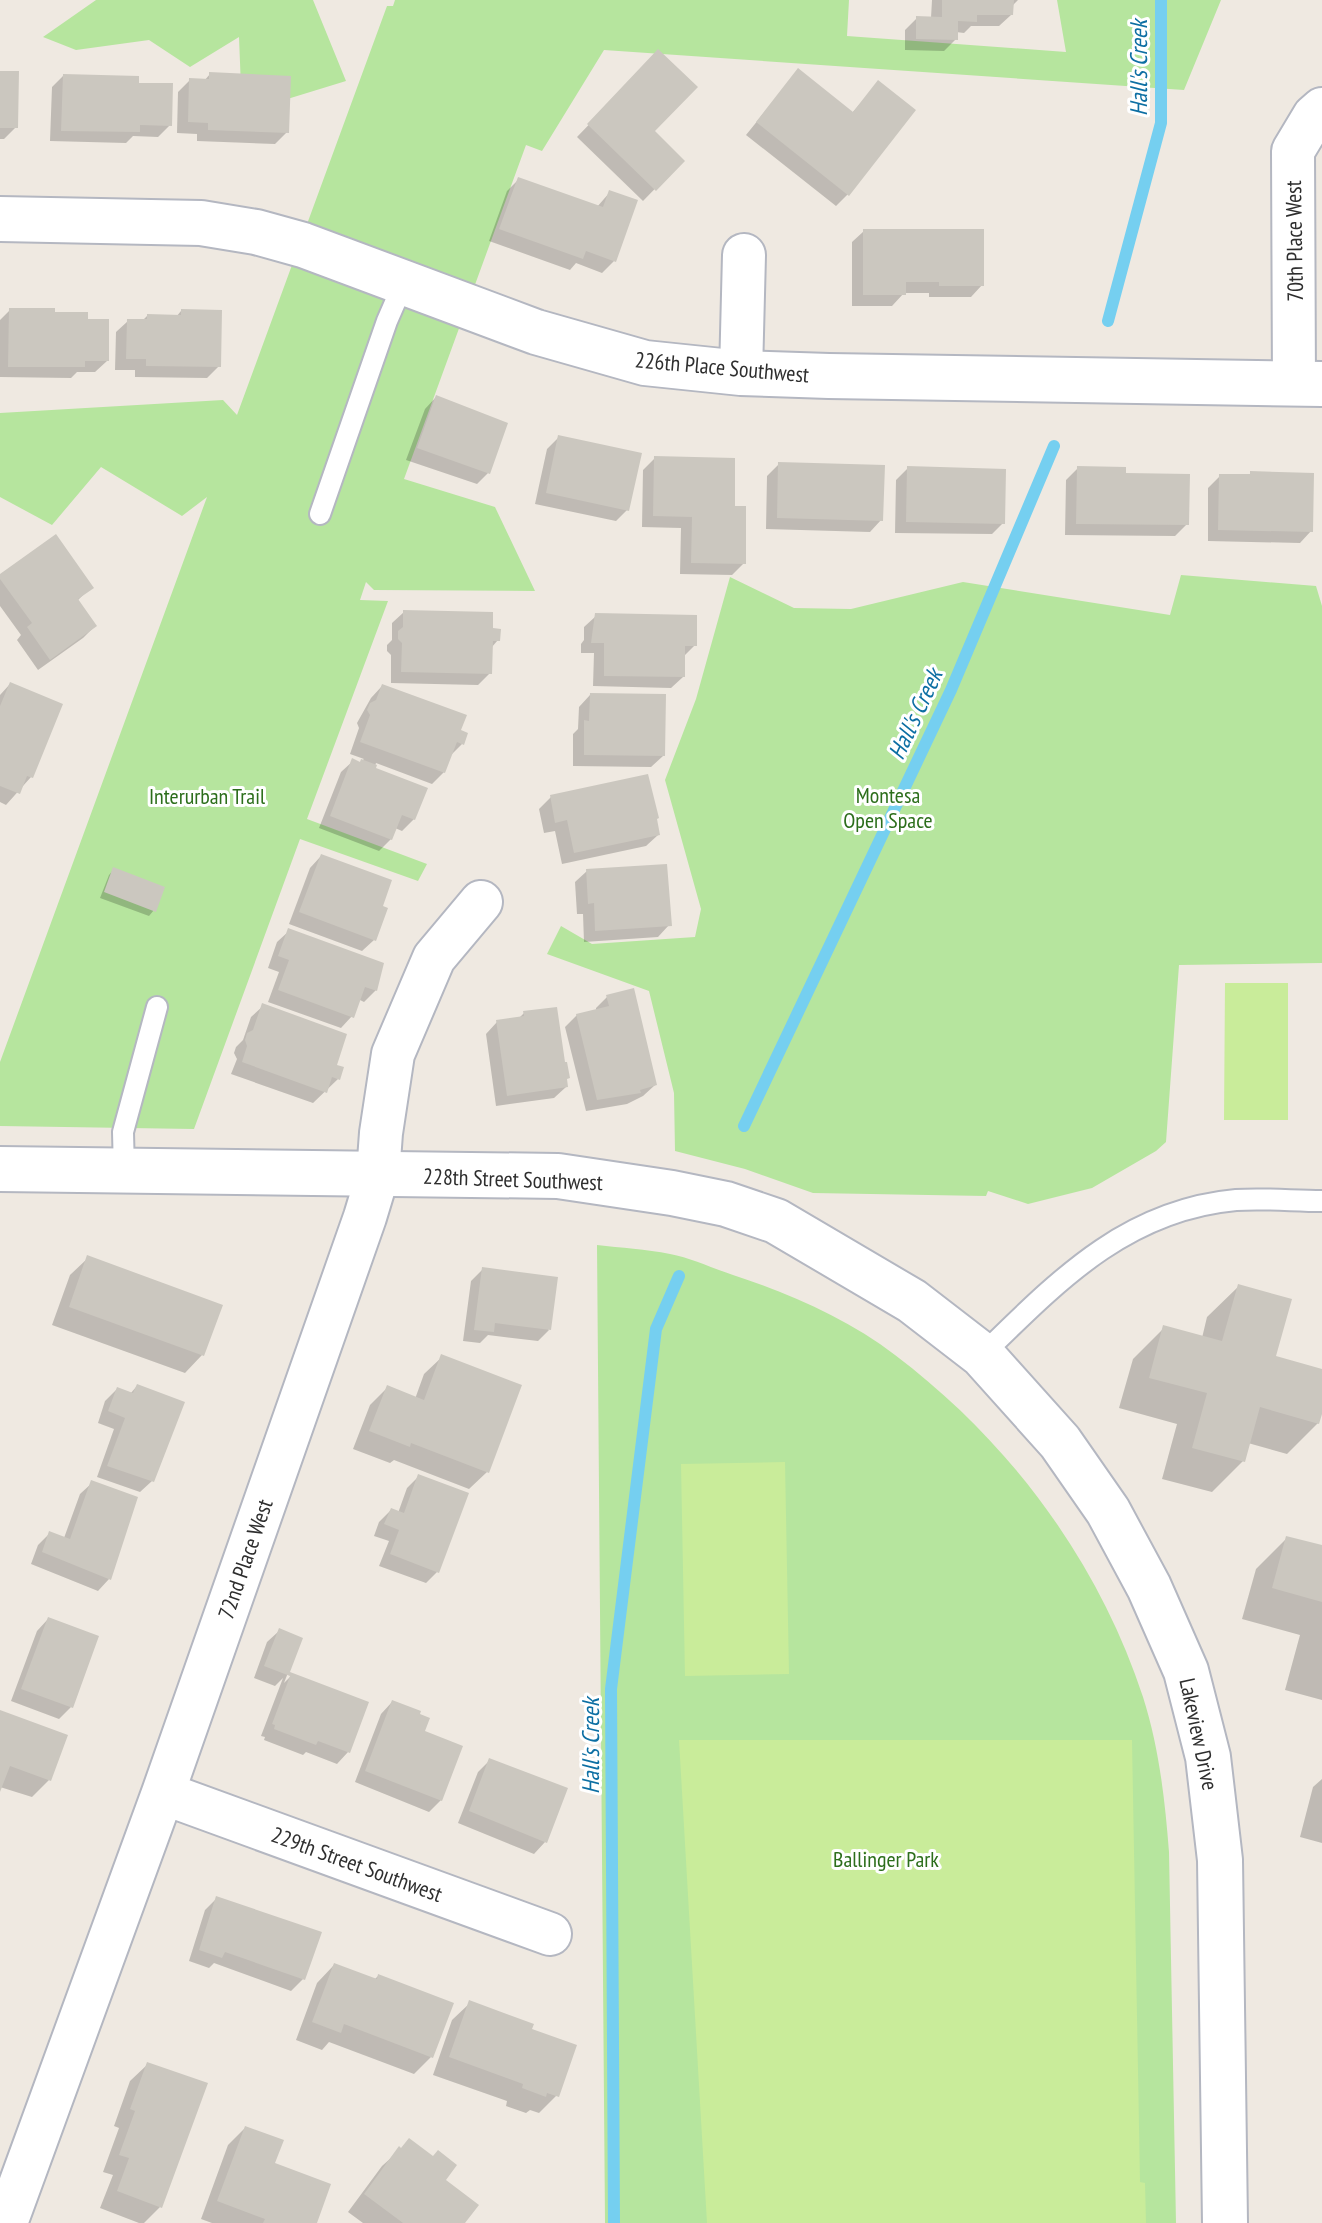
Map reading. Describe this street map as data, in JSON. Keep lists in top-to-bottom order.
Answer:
{
  "streets": {
    "street": [
      "70th Place West",
      "226th Place Southwest",
      "228th Street Southwest",
      "72nd Place West",
      "Lakeview Drive",
      "229th Street Southwest"
    ]
  },
  "crossings": [
    ["70th Place West", "226th Place Southwest"],
    ["228th Street Southwest", "72nd Place West"],
    ["228th Street Southwest", "Lakeview Drive"],
    ["72nd Place West", "229th Street Southwest"]
  ],
  "water": ["Hall's Creek"],
  "parks": ["Montesa Open Space", "Interurban Trail", "Ballinger Park"]
}
